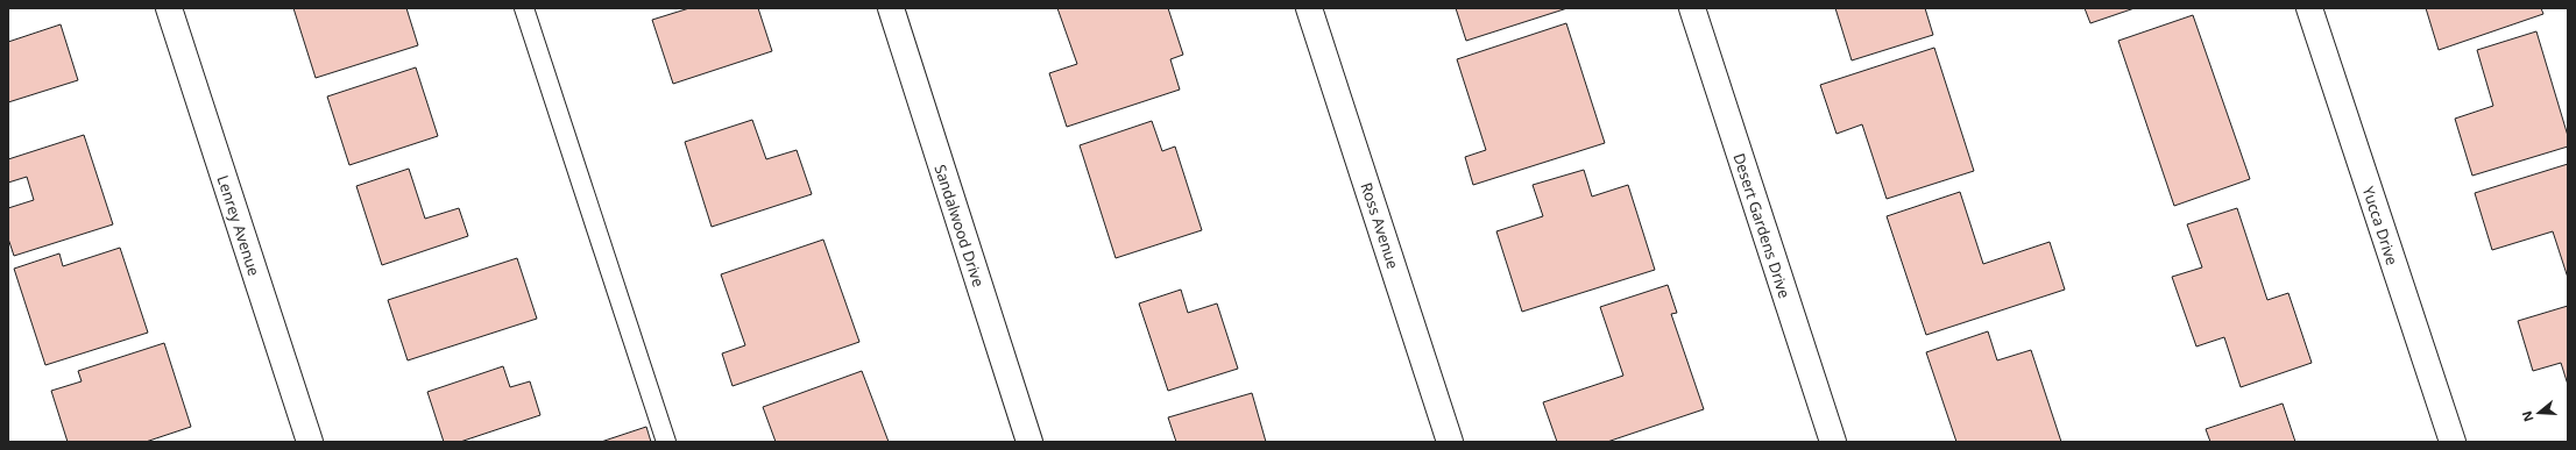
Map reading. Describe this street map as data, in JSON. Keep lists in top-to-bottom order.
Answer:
{
  "streets": {
    "street": [
      "Lenrey Avenue",
      "Sandalwood Drive",
      "Ross Avenue",
      "Desert Gardens Drive",
      "Yucca Drive"
    ]
  },
  "north": "left"
}
